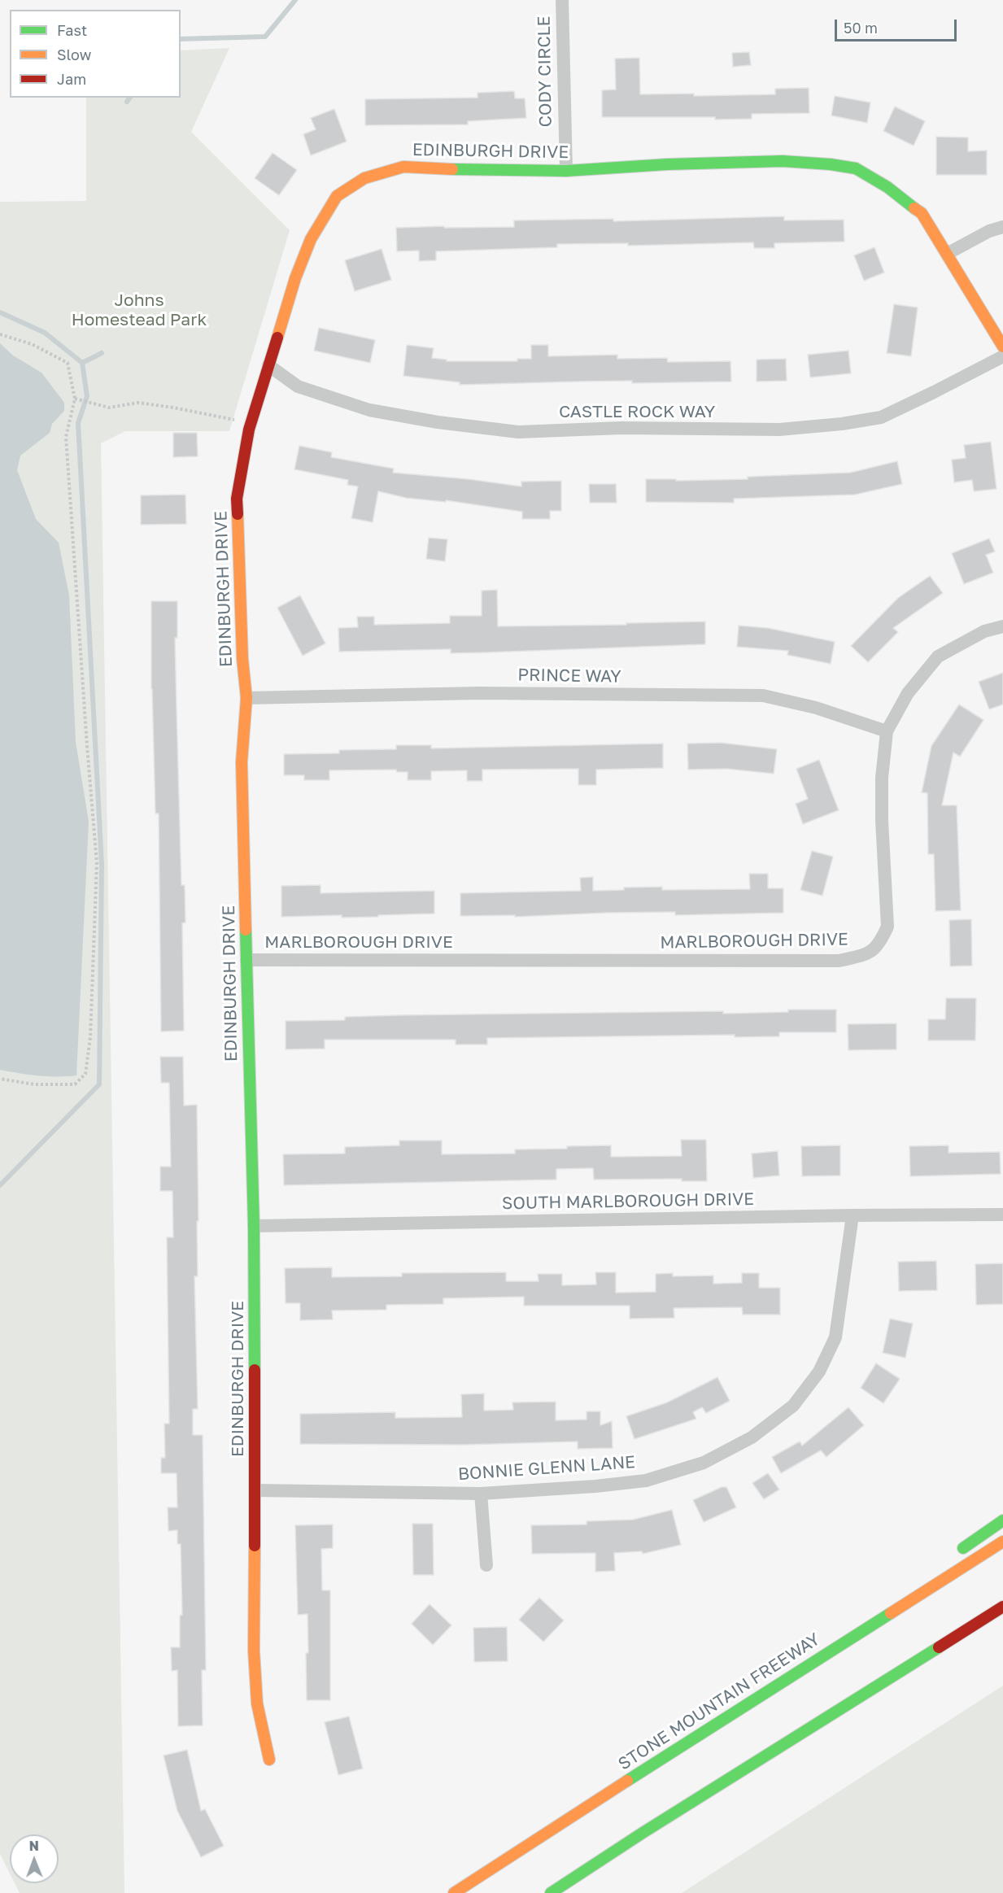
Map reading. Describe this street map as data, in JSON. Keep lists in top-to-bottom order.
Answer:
{
  "streets": {
    "main road": ["EDINBURGH DRIVE", "STONE MOUNTAIN FREEWAY"],
    "street": [
      "CODY CIRCLE",
      "CASTLE ROCK WAY",
      "PRINCE WAY",
      "MARLBOROUGH DRIVE",
      "SOUTH MARLBOROUGH DRIVE",
      "BONNIE GLENN LANE"
    ]
  },
  "crossings": [
    ["CODY CIRCLE", "EDINBURGH DRIVE"],
    ["EDINBURGH DRIVE", "CASTLE ROCK WAY"],
    ["EDINBURGH DRIVE", "PRINCE WAY"],
    ["EDINBURGH DRIVE", "MARLBOROUGH DRIVE"],
    ["EDINBURGH DRIVE", "SOUTH MARLBOROUGH DRIVE"],
    ["EDINBURGH DRIVE", "BONNIE GLENN LANE"],
    ["PRINCE WAY", "MARLBOROUGH DRIVE"],
    ["SOUTH MARLBOROUGH DRIVE", "BONNIE GLENN LANE"]
  ],
  "parks": ["Johns Homestead Park"],
  "legend": ["Fast", "Slow", "Jam"],
  "scale_bar": "50 m",
  "north": "top"
}
